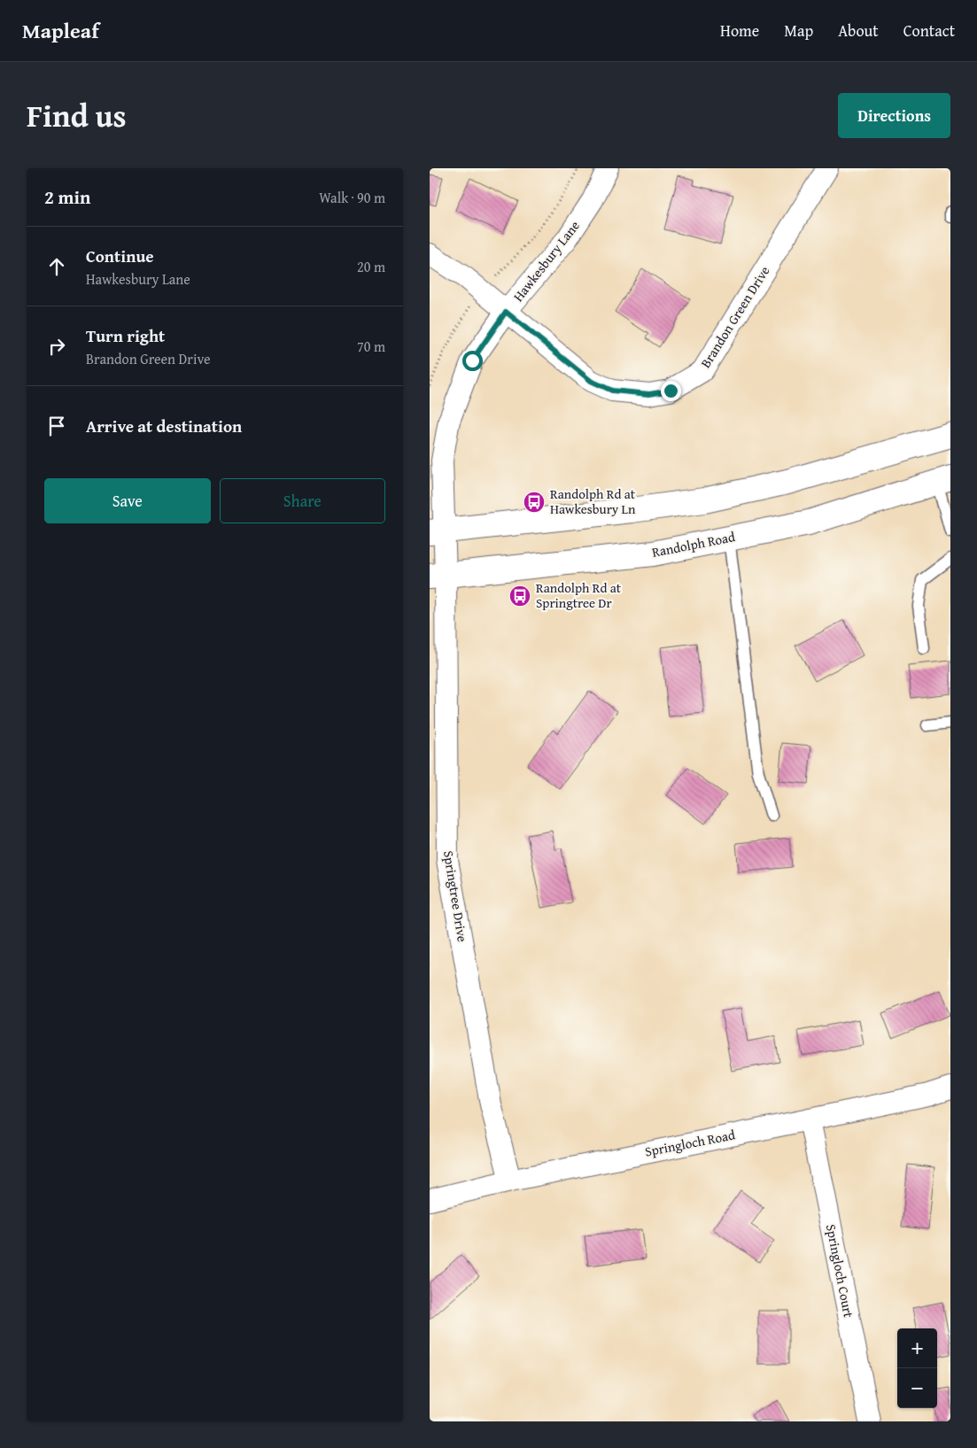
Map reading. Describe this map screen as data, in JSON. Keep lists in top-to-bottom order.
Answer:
{
  "streets": {
    "main road": ["Randolph Road"],
    "street": [
      "Hawkesbury Lane",
      "Brandon Green Drive",
      "Springtree Drive",
      "Springloch Road",
      "Springloch Court"
    ]
  },
  "crossings": [
    ["Hawkesbury Lane", "Brandon Green Drive"],
    ["Hawkesbury Lane", "Randolph Road"],
    ["Hawkesbury Lane", "Springtree Drive"],
    ["Randolph Road", "Springtree Drive"],
    ["Springtree Drive", "Springloch Road"],
    ["Springloch Road", "Springloch Court"]
  ],
  "places": {
    "bus stop": ["Randolph Rd at Hawkesbury Ln", "Randolph Rd at Springtree Dr"]
  },
  "page": {
    "header": "Mapleaf",
    "nav": [
      "Home",
      "Map",
      "About",
      "Contact"
    ],
    "title": "Find us",
    "buttons": [
      "Directions",
      ["Save", "Share"]
    ],
    "heading": ["2 min", "Walk · 90 m"],
    "list": [
      ["Continue", "Hawkesbury Lane", "20 m"],
      ["Turn right", "Brandon Green Drive", "70 m"],
      "Arrive at destination"
    ],
    "map_buttons": ["+", "−"]
  }
}
